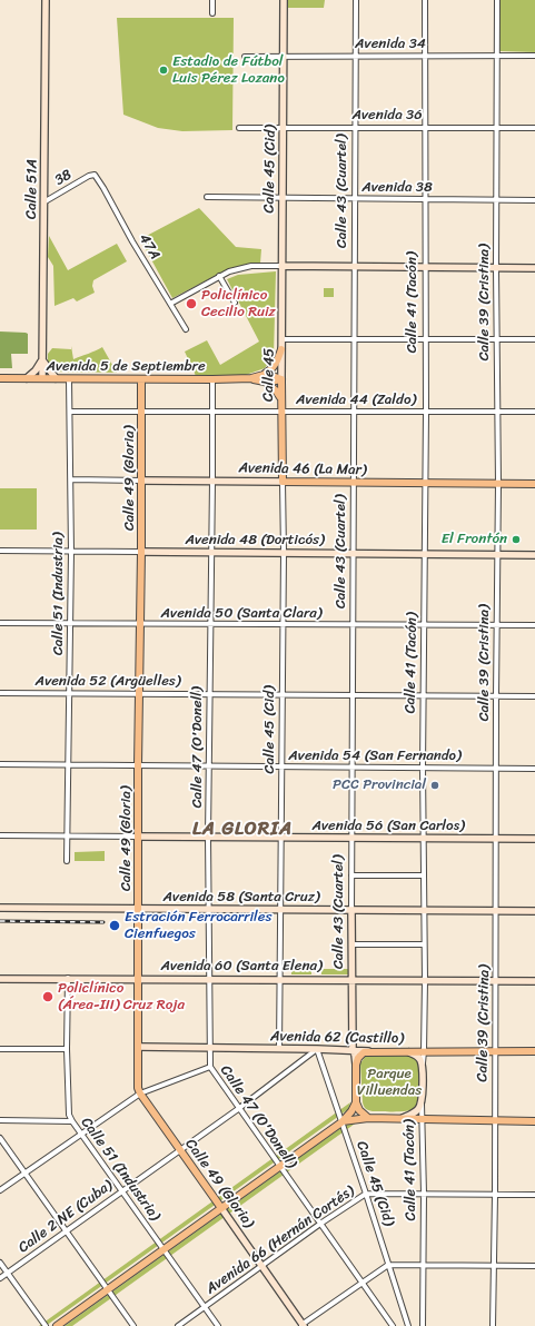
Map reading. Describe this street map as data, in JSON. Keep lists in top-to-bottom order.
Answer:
{
  "streets": {
    "main road": [
      "Calle 45 (Cid)",
      "Calle 43 (Cuartel)",
      "Avenida 5 de Septiembre",
      "Calle 45",
      "Avenida 46 (La Mar)",
      "Calle 49 (Gloria)",
      "Avenida 62 (Castillo)"
    ],
    "street": [
      "Avenida 34",
      "Avenida 36",
      "38",
      "Avenida 38",
      "Calle 51A",
      "47A",
      "Calle 41 (Tacón)",
      "Calle 39 (Cristina)",
      "Avenida 44 (Zaldo)",
      "Avenida 48 (Dorticós)",
      "Calle 51 (Industria)",
      "Avenida 50 (Santa Clara)",
      "Avenida 52 (Argüelles)",
      "Calle 47 (O'Donell)",
      "Avenida 54 (San Fernando)",
      "Avenida 56 (San Carlos)",
      "Avenida 58 (Santa Cruz)",
      "Avenida 60 (Santa Elena)",
      "Calle 2 NE (Cuba)",
      "Avenida 66 (Hernán Cortés)"
    ]
  },
  "crossings": [
    ["Avenida 34", "Calle 45 (Cid)"],
    ["Avenida 34", "Calle 43 (Cuartel)"],
    ["Avenida 34", "Calle 41 (Tacón)"],
    ["Avenida 34", "Calle 39 (Cristina)"],
    ["Avenida 36", "Calle 45 (Cid)"],
    ["Avenida 36", "Calle 43 (Cuartel)"],
    ["Avenida 36", "Calle 41 (Tacón)"],
    ["Avenida 36", "Calle 39 (Cristina)"],
    ["Calle 45 (Cid)", "Avenida 38"],
    ["Calle 45 (Cid)", "Calle 45"],
    ["Calle 45 (Cid)", "Avenida 44 (Zaldo)"],
    ["Calle 45 (Cid)", "Avenida 46 (La Mar)"],
    ["Calle 45 (Cid)", "Avenida 48 (Dorticós)"],
    ["Calle 45 (Cid)", "Avenida 50 (Santa Clara)"],
    ["Calle 45 (Cid)", "Avenida 52 (Argüelles)"],
    ["Calle 45 (Cid)", "Avenida 54 (San Fernando)"],
    ["Calle 45 (Cid)", "Avenida 56 (San Carlos)"],
    ["Calle 45 (Cid)", "Avenida 58 (Santa Cruz)"],
    ["Calle 45 (Cid)", "Avenida 60 (Santa Elena)"],
    ["Calle 45 (Cid)", "Avenida 62 (Castillo)"],
    ["Calle 45 (Cid)", "Calle 2 NE (Cuba)"],
    ["Calle 45 (Cid)", "Avenida 66 (Hernán Cortés)"],
    ["38", "Calle 51A"],
    ["38", "47A"],
    ["Avenida 38", "Calle 43 (Cuartel)"],
    ["Avenida 38", "Calle 41 (Tacón)"],
    ["Avenida 38", "Calle 39 (Cristina)"],
    ["Calle 51A", "Avenida 5 de Septiembre"],
    ["Calle 43 (Cuartel)", "Calle 41 (Tacón)"],
    ["Calle 43 (Cuartel)", "Avenida 44 (Zaldo)"],
    ["Calle 43 (Cuartel)", "Avenida 46 (La Mar)"],
    ["Calle 43 (Cuartel)", "Avenida 48 (Dorticós)"],
    ["Calle 43 (Cuartel)", "Avenida 50 (Santa Clara)"],
    ["Calle 43 (Cuartel)", "Avenida 52 (Argüelles)"],
    ["Calle 43 (Cuartel)", "Avenida 54 (San Fernando)"],
    ["Calle 43 (Cuartel)", "Avenida 56 (San Carlos)"],
    ["Calle 43 (Cuartel)", "Avenida 58 (Santa Cruz)"],
    ["Calle 43 (Cuartel)", "Avenida 60 (Santa Elena)"],
    ["Calle 43 (Cuartel)", "Avenida 62 (Castillo)"],
    ["Calle 41 (Tacón)", "Avenida 44 (Zaldo)"],
    ["Calle 41 (Tacón)", "Avenida 46 (La Mar)"],
    ["Calle 41 (Tacón)", "Avenida 48 (Dorticós)"],
    ["Calle 41 (Tacón)", "Avenida 50 (Santa Clara)"],
    ["Calle 41 (Tacón)", "Avenida 52 (Argüelles)"],
    ["Calle 41 (Tacón)", "Avenida 54 (San Fernando)"],
    ["Calle 41 (Tacón)", "Avenida 56 (San Carlos)"],
    ["Calle 41 (Tacón)", "Avenida 58 (Santa Cruz)"],
    ["Calle 41 (Tacón)", "Avenida 60 (Santa Elena)"],
    ["Calle 41 (Tacón)", "Avenida 62 (Castillo)"],
    ["Calle 41 (Tacón)", "Avenida 66 (Hernán Cortés)"],
    ["Calle 39 (Cristina)", "Avenida 44 (Zaldo)"],
    ["Calle 39 (Cristina)", "Avenida 46 (La Mar)"],
    ["Calle 39 (Cristina)", "Avenida 48 (Dorticós)"],
    ["Calle 39 (Cristina)", "Avenida 50 (Santa Clara)"],
    ["Calle 39 (Cristina)", "Avenida 52 (Argüelles)"],
    ["Calle 39 (Cristina)", "Avenida 54 (San Fernando)"],
    ["Calle 39 (Cristina)", "Avenida 56 (San Carlos)"],
    ["Calle 39 (Cristina)", "Avenida 58 (Santa Cruz)"],
    ["Calle 39 (Cristina)", "Avenida 60 (Santa Elena)"],
    ["Calle 39 (Cristina)", "Avenida 62 (Castillo)"],
    ["Calle 39 (Cristina)", "Avenida 66 (Hernán Cortés)"],
    ["Avenida 5 de Septiembre", "Calle 45"],
    ["Avenida 5 de Septiembre", "Calle 49 (Gloria)"],
    ["Avenida 5 de Septiembre", "Calle 51 (Industria)"],
    ["Avenida 5 de Septiembre", "Calle 47 (O'Donell)"],
    ["Calle 45", "Avenida 44 (Zaldo)"],
    ["Avenida 44 (Zaldo)", "Calle 49 (Gloria)"],
    ["Avenida 44 (Zaldo)", "Calle 51 (Industria)"],
    ["Avenida 44 (Zaldo)", "Calle 47 (O'Donell)"],
    ["Avenida 46 (La Mar)", "Calle 49 (Gloria)"],
    ["Avenida 46 (La Mar)", "Calle 51 (Industria)"],
    ["Avenida 46 (La Mar)", "Calle 47 (O'Donell)"],
    ["Calle 49 (Gloria)", "Avenida 48 (Dorticós)"],
    ["Calle 49 (Gloria)", "Avenida 50 (Santa Clara)"],
    ["Calle 49 (Gloria)", "Avenida 52 (Argüelles)"],
    ["Calle 49 (Gloria)", "Avenida 54 (San Fernando)"],
    ["Calle 49 (Gloria)", "Avenida 56 (San Carlos)"],
    ["Calle 49 (Gloria)", "Avenida 58 (Santa Cruz)"],
    ["Calle 49 (Gloria)", "Avenida 60 (Santa Elena)"],
    ["Calle 49 (Gloria)", "Avenida 62 (Castillo)"],
    ["Calle 49 (Gloria)", "Calle 2 NE (Cuba)"],
    ["Calle 49 (Gloria)", "Avenida 66 (Hernán Cortés)"],
    ["Avenida 48 (Dorticós)", "Calle 51 (Industria)"],
    ["Avenida 48 (Dorticós)", "Calle 47 (O'Donell)"],
    ["Calle 51 (Industria)", "Avenida 50 (Santa Clara)"],
    ["Calle 51 (Industria)", "Avenida 52 (Argüelles)"],
    ["Calle 51 (Industria)", "Avenida 54 (San Fernando)"],
    ["Calle 51 (Industria)", "Avenida 56 (San Carlos)"],
    ["Calle 51 (Industria)", "Avenida 60 (Santa Elena)"],
    ["Calle 51 (Industria)", "Calle 2 NE (Cuba)"],
    ["Calle 51 (Industria)", "Avenida 66 (Hernán Cortés)"],
    ["Avenida 50 (Santa Clara)", "Calle 47 (O'Donell)"],
    ["Avenida 52 (Argüelles)", "Calle 47 (O'Donell)"],
    ["Calle 47 (O'Donell)", "Avenida 54 (San Fernando)"],
    ["Calle 47 (O'Donell)", "Avenida 56 (San Carlos)"],
    ["Calle 47 (O'Donell)", "Avenida 58 (Santa Cruz)"],
    ["Calle 47 (O'Donell)", "Avenida 60 (Santa Elena)"],
    ["Calle 47 (O'Donell)", "Avenida 62 (Castillo)"],
    ["Calle 47 (O'Donell)", "Calle 2 NE (Cuba)"],
    ["Calle 47 (O'Donell)", "Avenida 66 (Hernán Cortés)"],
    ["Avenida 62 (Castillo)", "Calle 2 NE (Cuba)"]
  ],
  "districts": ["LA GLORIA"],
  "parks": ["Parque Villuendas"],
  "places": [
    "Estadio de Fútbol Luis Pérez Lozano",
    "Policlínico Cecilio Ruiz",
    "El Frontón",
    "PCC Provincial",
    "Estración Ferrocarriles Cienfuegos",
    "Policlínico (Área-III) Cruz Roja"
  ]
}
